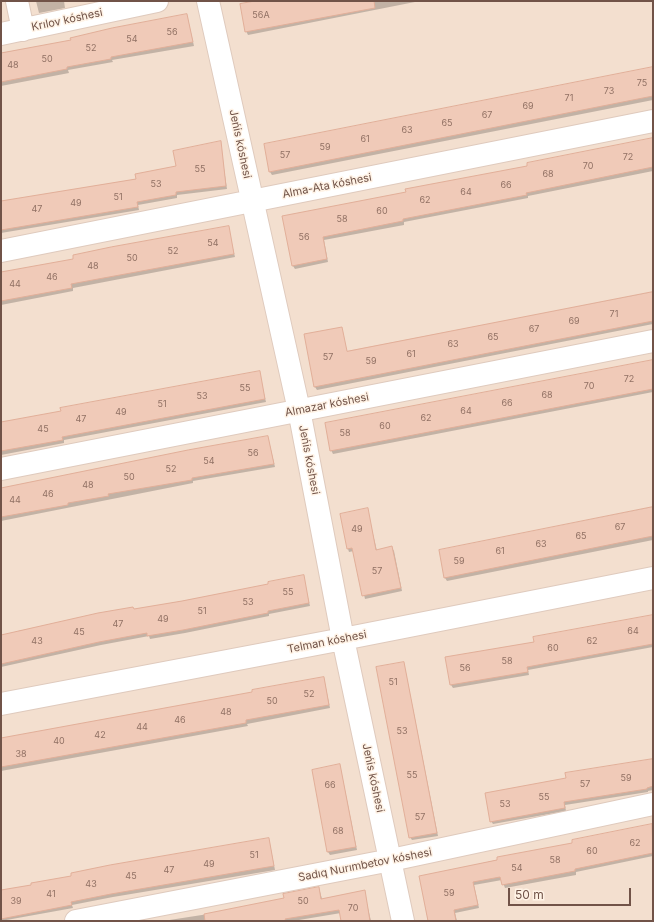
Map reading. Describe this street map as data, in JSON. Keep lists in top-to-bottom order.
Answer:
{
  "streets": {
    "street": [
      "Krılov kóshesi",
      "Jeńis kóshesi",
      "Alma-Ata kóshesi",
      "Almazar kóshesi",
      "Telman kóshesi",
      "Sadıq Nurımbetov kóshesi"
    ]
  },
  "crossings": [
    ["Jeńis kóshesi", "Alma-Ata kóshesi"],
    ["Jeńis kóshesi", "Almazar kóshesi"],
    ["Jeńis kóshesi", "Telman kóshesi"],
    ["Jeńis kóshesi", "Sadıq Nurımbetov kóshesi"]
  ],
  "house_numbers": [
    "56A",
    "56",
    "54",
    "52",
    "50",
    "48",
    "75",
    "73",
    "71",
    "69",
    "67",
    "65",
    "63",
    "61",
    "59",
    "57",
    "72",
    "70",
    "55",
    "68",
    "53",
    "66",
    "64",
    "51",
    "62",
    "49",
    "47",
    "60",
    "58",
    "56",
    "54",
    "52",
    "50",
    "48",
    "46",
    "44",
    "71",
    "69",
    "67",
    "65",
    "63",
    "61",
    "57",
    "59",
    "72",
    "70",
    "55",
    "68",
    "53",
    "66",
    "51",
    "64",
    "49",
    "62",
    "47",
    "60",
    "45",
    "58",
    "56",
    "54",
    "52",
    "50",
    "48",
    "46",
    "44",
    "67",
    "49",
    "65",
    "63",
    "61",
    "59",
    "57",
    "55",
    "53",
    "51",
    "49",
    "47",
    "64",
    "45",
    "43",
    "62",
    "60",
    "58",
    "56",
    "51",
    "52",
    "50",
    "48",
    "46",
    "44",
    "53",
    "42",
    "40",
    "38",
    "55",
    "59",
    "57",
    "66",
    "55",
    "53",
    "57",
    "68",
    "62",
    "60",
    "51",
    "58",
    "49",
    "54",
    "47",
    "45",
    "43",
    "59",
    "41",
    "39",
    "50",
    "70"
  ],
  "scale_bar": "50 m"
}
